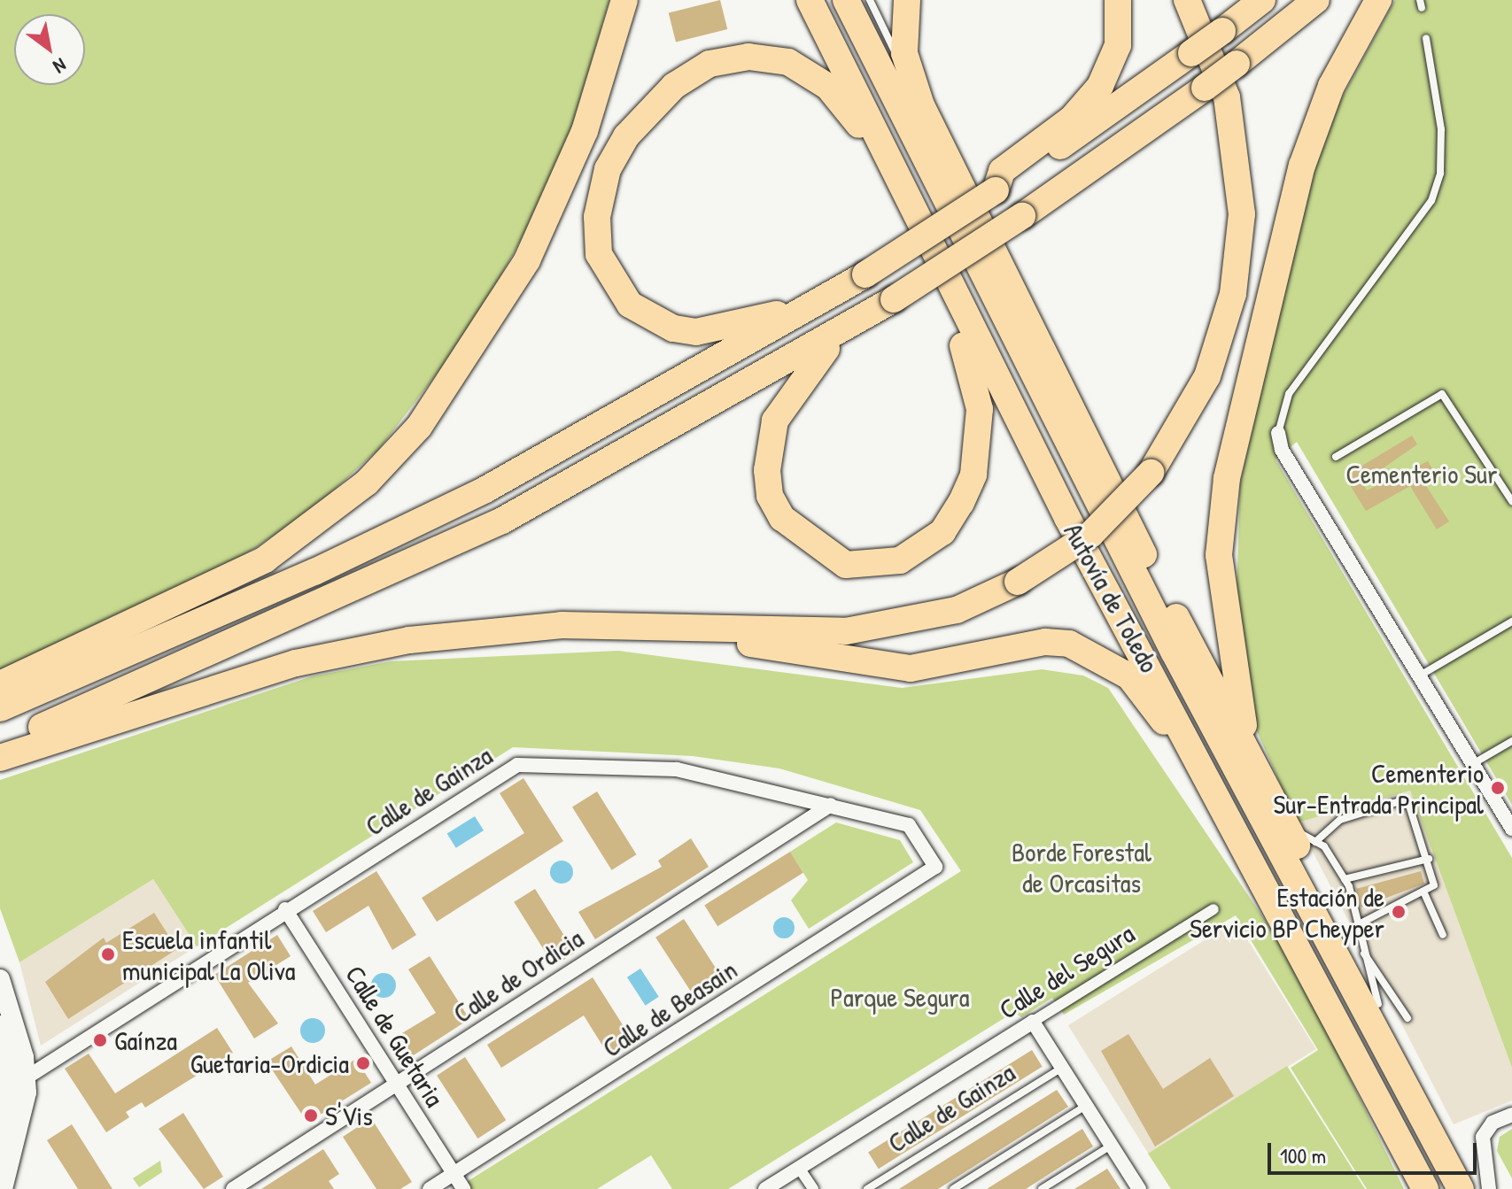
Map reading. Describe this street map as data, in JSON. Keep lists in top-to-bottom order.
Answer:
{
  "streets": {
    "highway": ["Autovía de Toledo"],
    "street": [
      "Calle de Gainza",
      "Calle del Segura",
      "Calle de Ordicia",
      "Calle de Beasain",
      "Calle de Guetaria"
    ]
  },
  "crossings": [
    ["Calle de Gainza", "Calle de Ordicia"],
    ["Calle de Gainza", "Calle de Beasain"],
    ["Calle de Gainza", "Calle de Guetaria"],
    ["Calle de Ordicia", "Calle de Guetaria"],
    ["Calle de Beasain", "Calle de Guetaria"]
  ],
  "parks": ["Cementerio Sur", "Borde Forestal de Orcasitas", "Parque Segura"],
  "places": [
    "Cementerio Sur-Entrada Principal",
    "Estación de Servicio BP Cheyper",
    "Escuela infantil municipal La Oliva",
    "Gaínza",
    "Guetaria-Ordicia",
    "S'Vis"
  ],
  "scale_bar": "100 m",
  "north": "bottom right"
}
